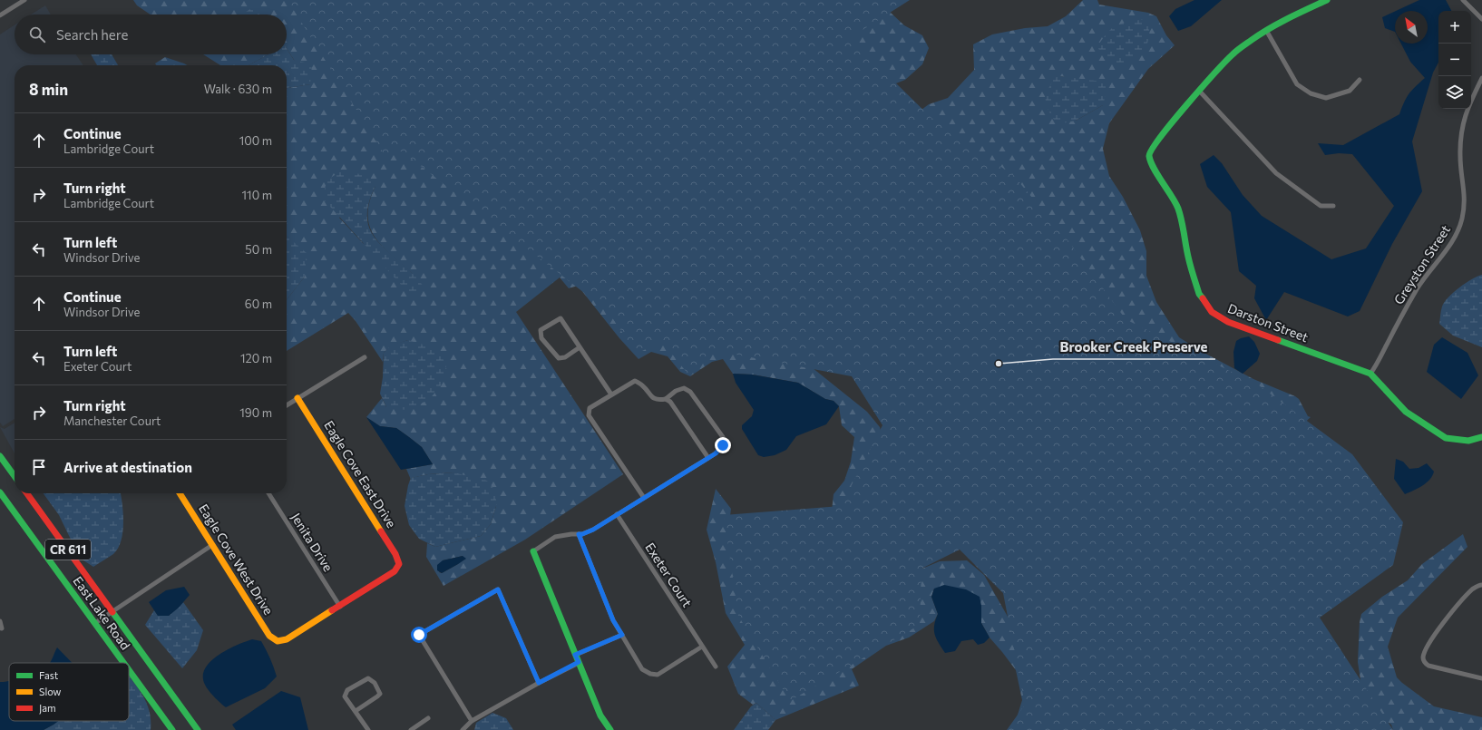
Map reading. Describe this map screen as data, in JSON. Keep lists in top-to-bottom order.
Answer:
{
  "streets": {
    "street": [
      "Greyston Street",
      "Darston Street",
      "Eagle Cove East Drive",
      "Jenita Drive",
      "CR 611",
      "Eagle Cove West Drive",
      "Exeter Court",
      "East Lake Road"
    ]
  },
  "crossings": [
    ["Greyston Street", "Darston Street"],
    ["Eagle Cove East Drive", "Jenita Drive"],
    ["Eagle Cove East Drive", "Eagle Cove West Drive"],
    ["Jenita Drive", "Eagle Cove West Drive"],
    ["CR 611", "East Lake Road"]
  ],
  "places": ["Brooker Creek Preserve"],
  "legend": ["Fast", "Slow", "Jam"],
  "north": "top left",
  "page": {
    "map_buttons": ["+", "−"],
    "search": "Search here",
    "heading": ["8 min", "Walk · 630 m"],
    "list": [
      ["Continue", "Lambridge Court", "100 m"],
      ["Turn right", "Lambridge Court", "110 m"],
      ["Turn left", "Windsor Drive", "50 m"],
      ["Continue", "Windsor Drive", "60 m"],
      ["Turn left", "Exeter Court", "120 m"],
      ["Turn right", "Manchester Court", "190 m"],
      "Arrive at destination"
    ]
  }
}
